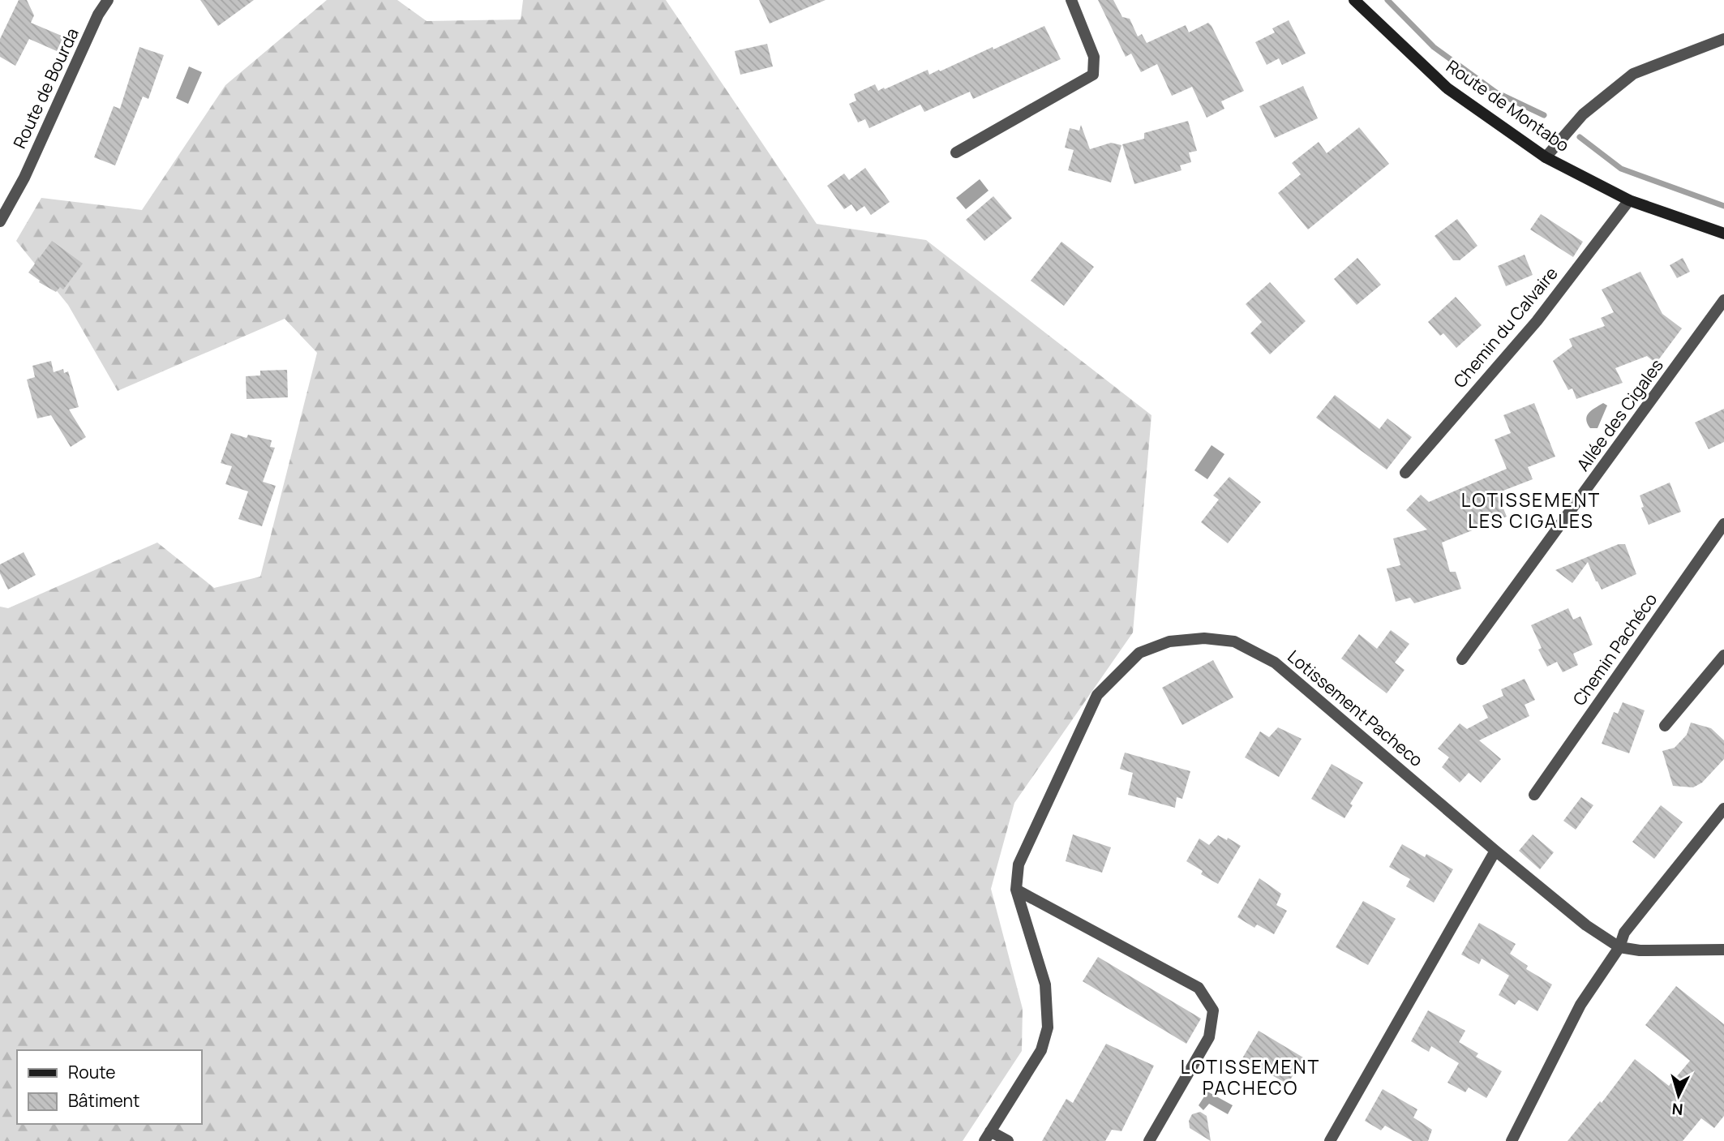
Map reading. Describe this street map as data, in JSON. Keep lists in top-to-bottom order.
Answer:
{
  "streets": {
    "main road": ["Route de Montabo"],
    "street": [
      "Route de Bourda",
      "Chemin du Calvaire",
      "Allée des Cigales",
      "Chemin Pachéco",
      "Lotissement Pacheco"
    ]
  },
  "crossings": [
    ["Route de Montabo", "Chemin du Calvaire"]
  ],
  "districts": ["LOTISSEMENT LES CIGALES", "LOTISSEMENT PACHECO"],
  "legend": ["Route", "Bâtiment"],
  "north": "bottom"
}
